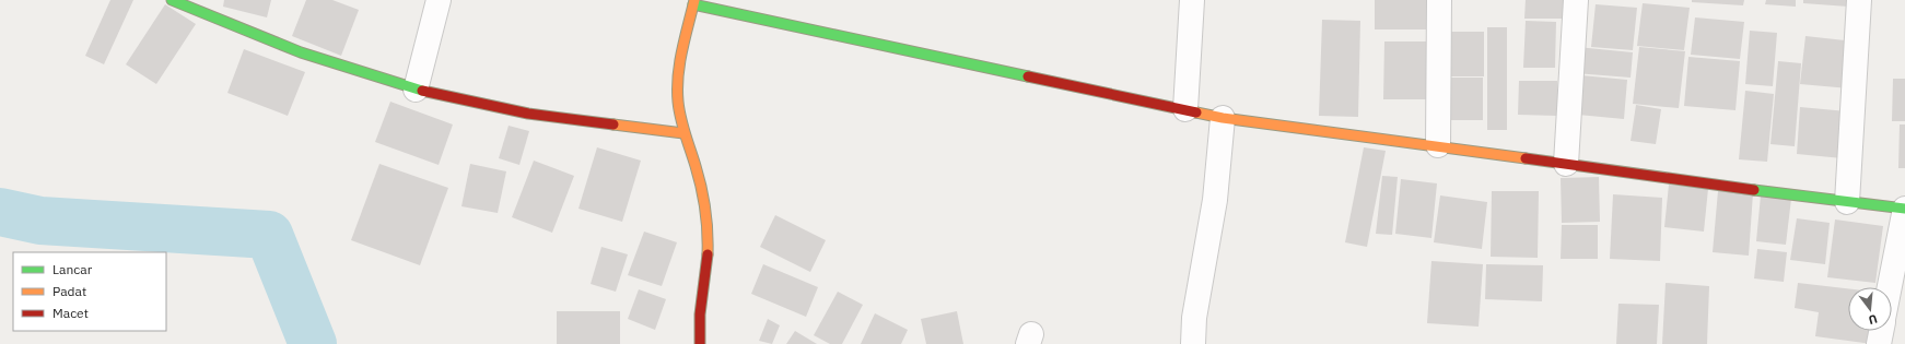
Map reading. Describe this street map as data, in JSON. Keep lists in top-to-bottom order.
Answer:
{
  "legend": ["Lancar", "Padat", "Macet"],
  "north": "bottom"
}
